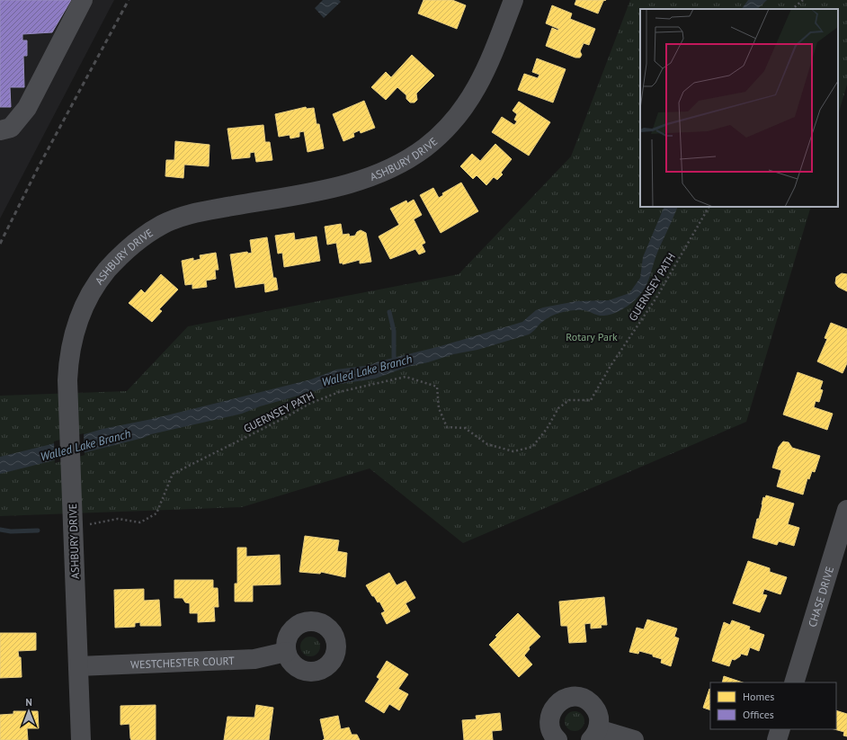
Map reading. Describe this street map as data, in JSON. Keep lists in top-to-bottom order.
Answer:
{
  "streets": {
    "street": ["ASHBURY DRIVE", "CHASE DRIVE", "WESTCHESTER COURT"],
    "path": ["GUERNSEY PATH"]
  },
  "crossings": [
    ["ASHBURY DRIVE", "WESTCHESTER COURT"]
  ],
  "water": ["Walled Lake Branch"],
  "parks": ["Rotary Park"],
  "legend": ["Homes", "Offices"],
  "north": "top"
}
